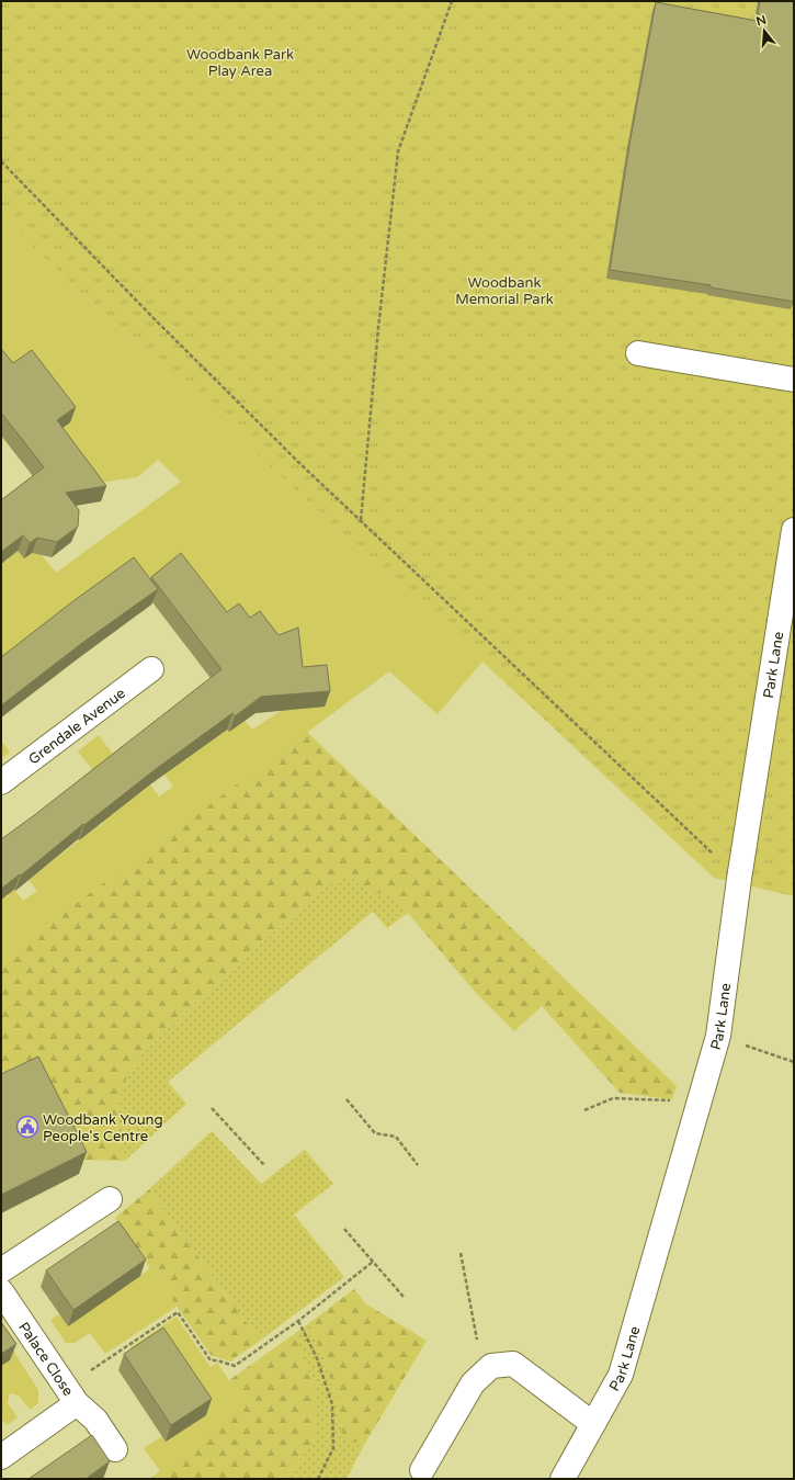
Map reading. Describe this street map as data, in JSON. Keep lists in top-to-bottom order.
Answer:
{
  "streets": {
    "street": ["Park Lane", "Grendale Avenue", "Palace Close"]
  },
  "parks": ["Woodbank Park Play Area", "Woodbank Memorial Park"],
  "places": {
    "public building": ["Woodbank Young People's Centre"]
  },
  "north": "top"
}
